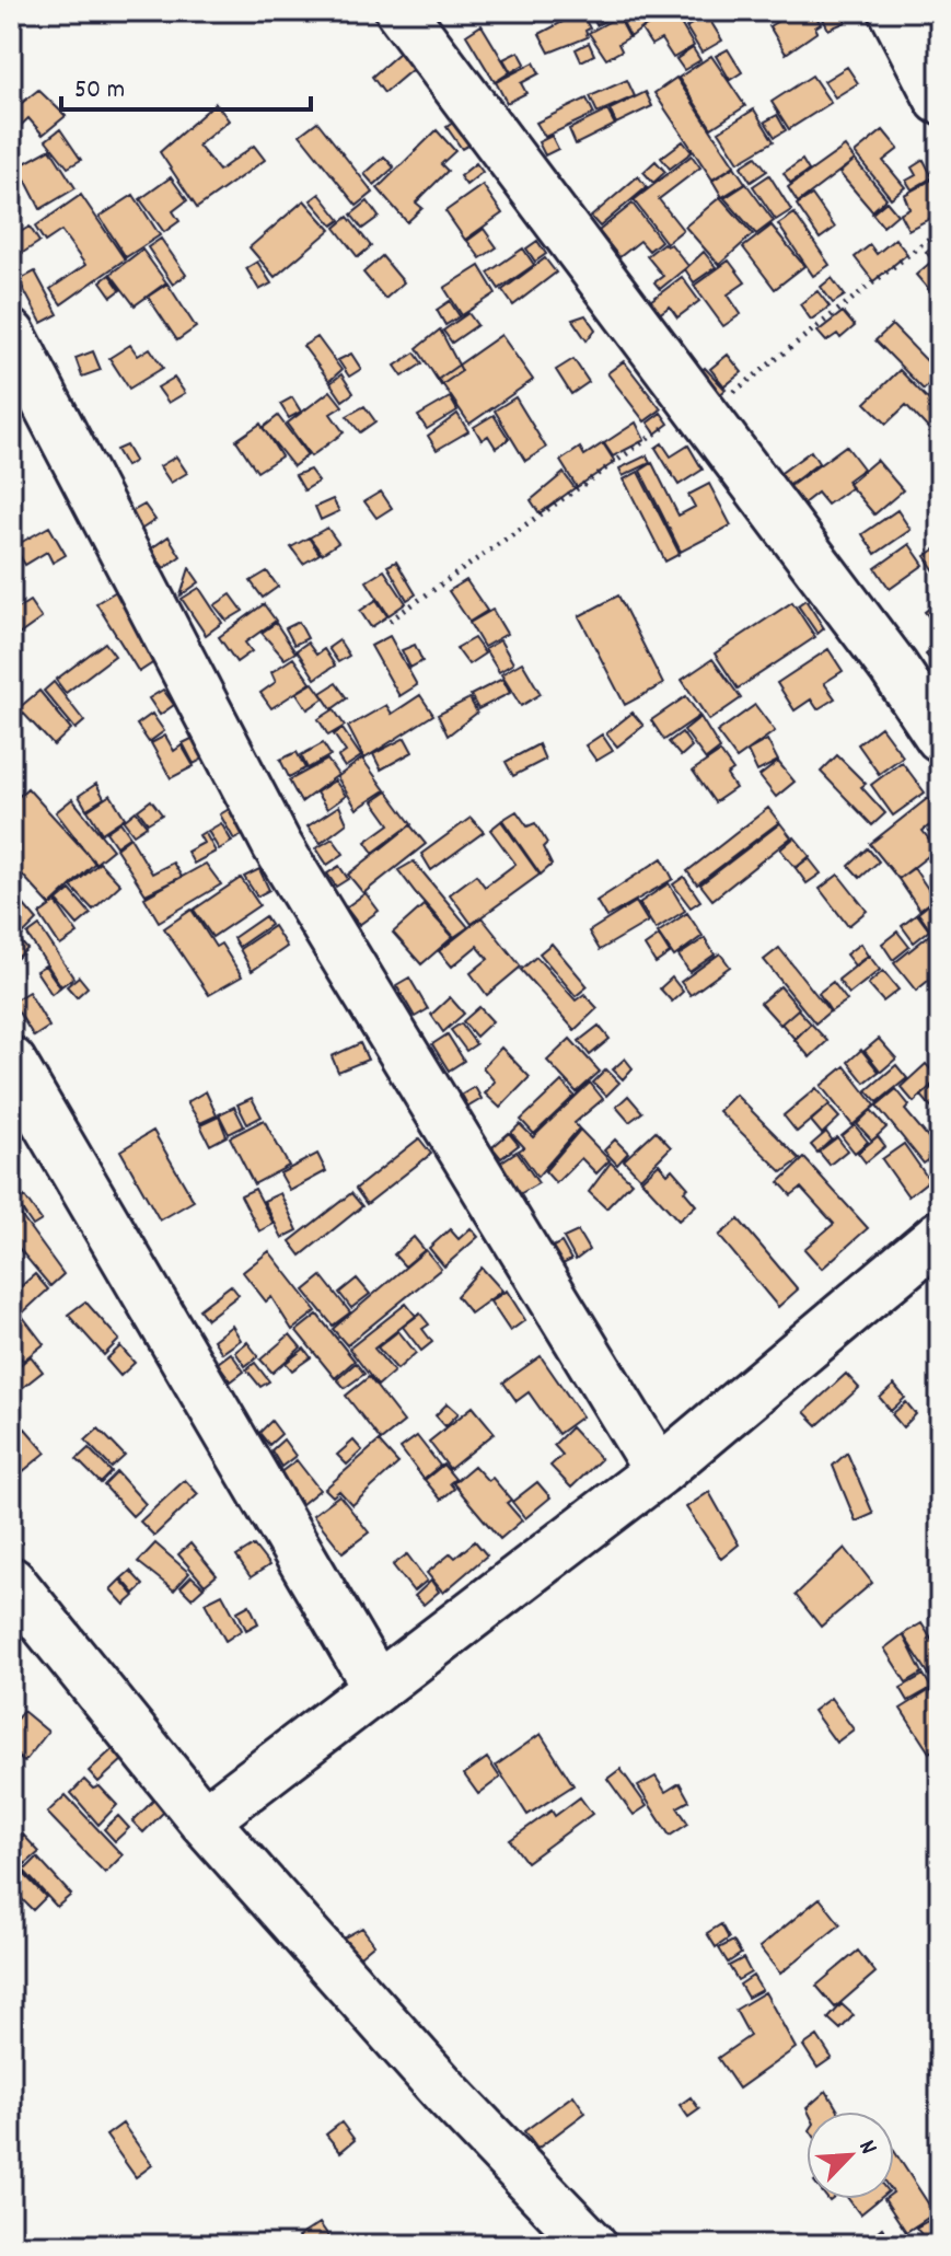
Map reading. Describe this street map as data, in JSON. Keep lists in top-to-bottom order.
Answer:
{
  "scale_bar": "50 m",
  "north": "top right"
}
